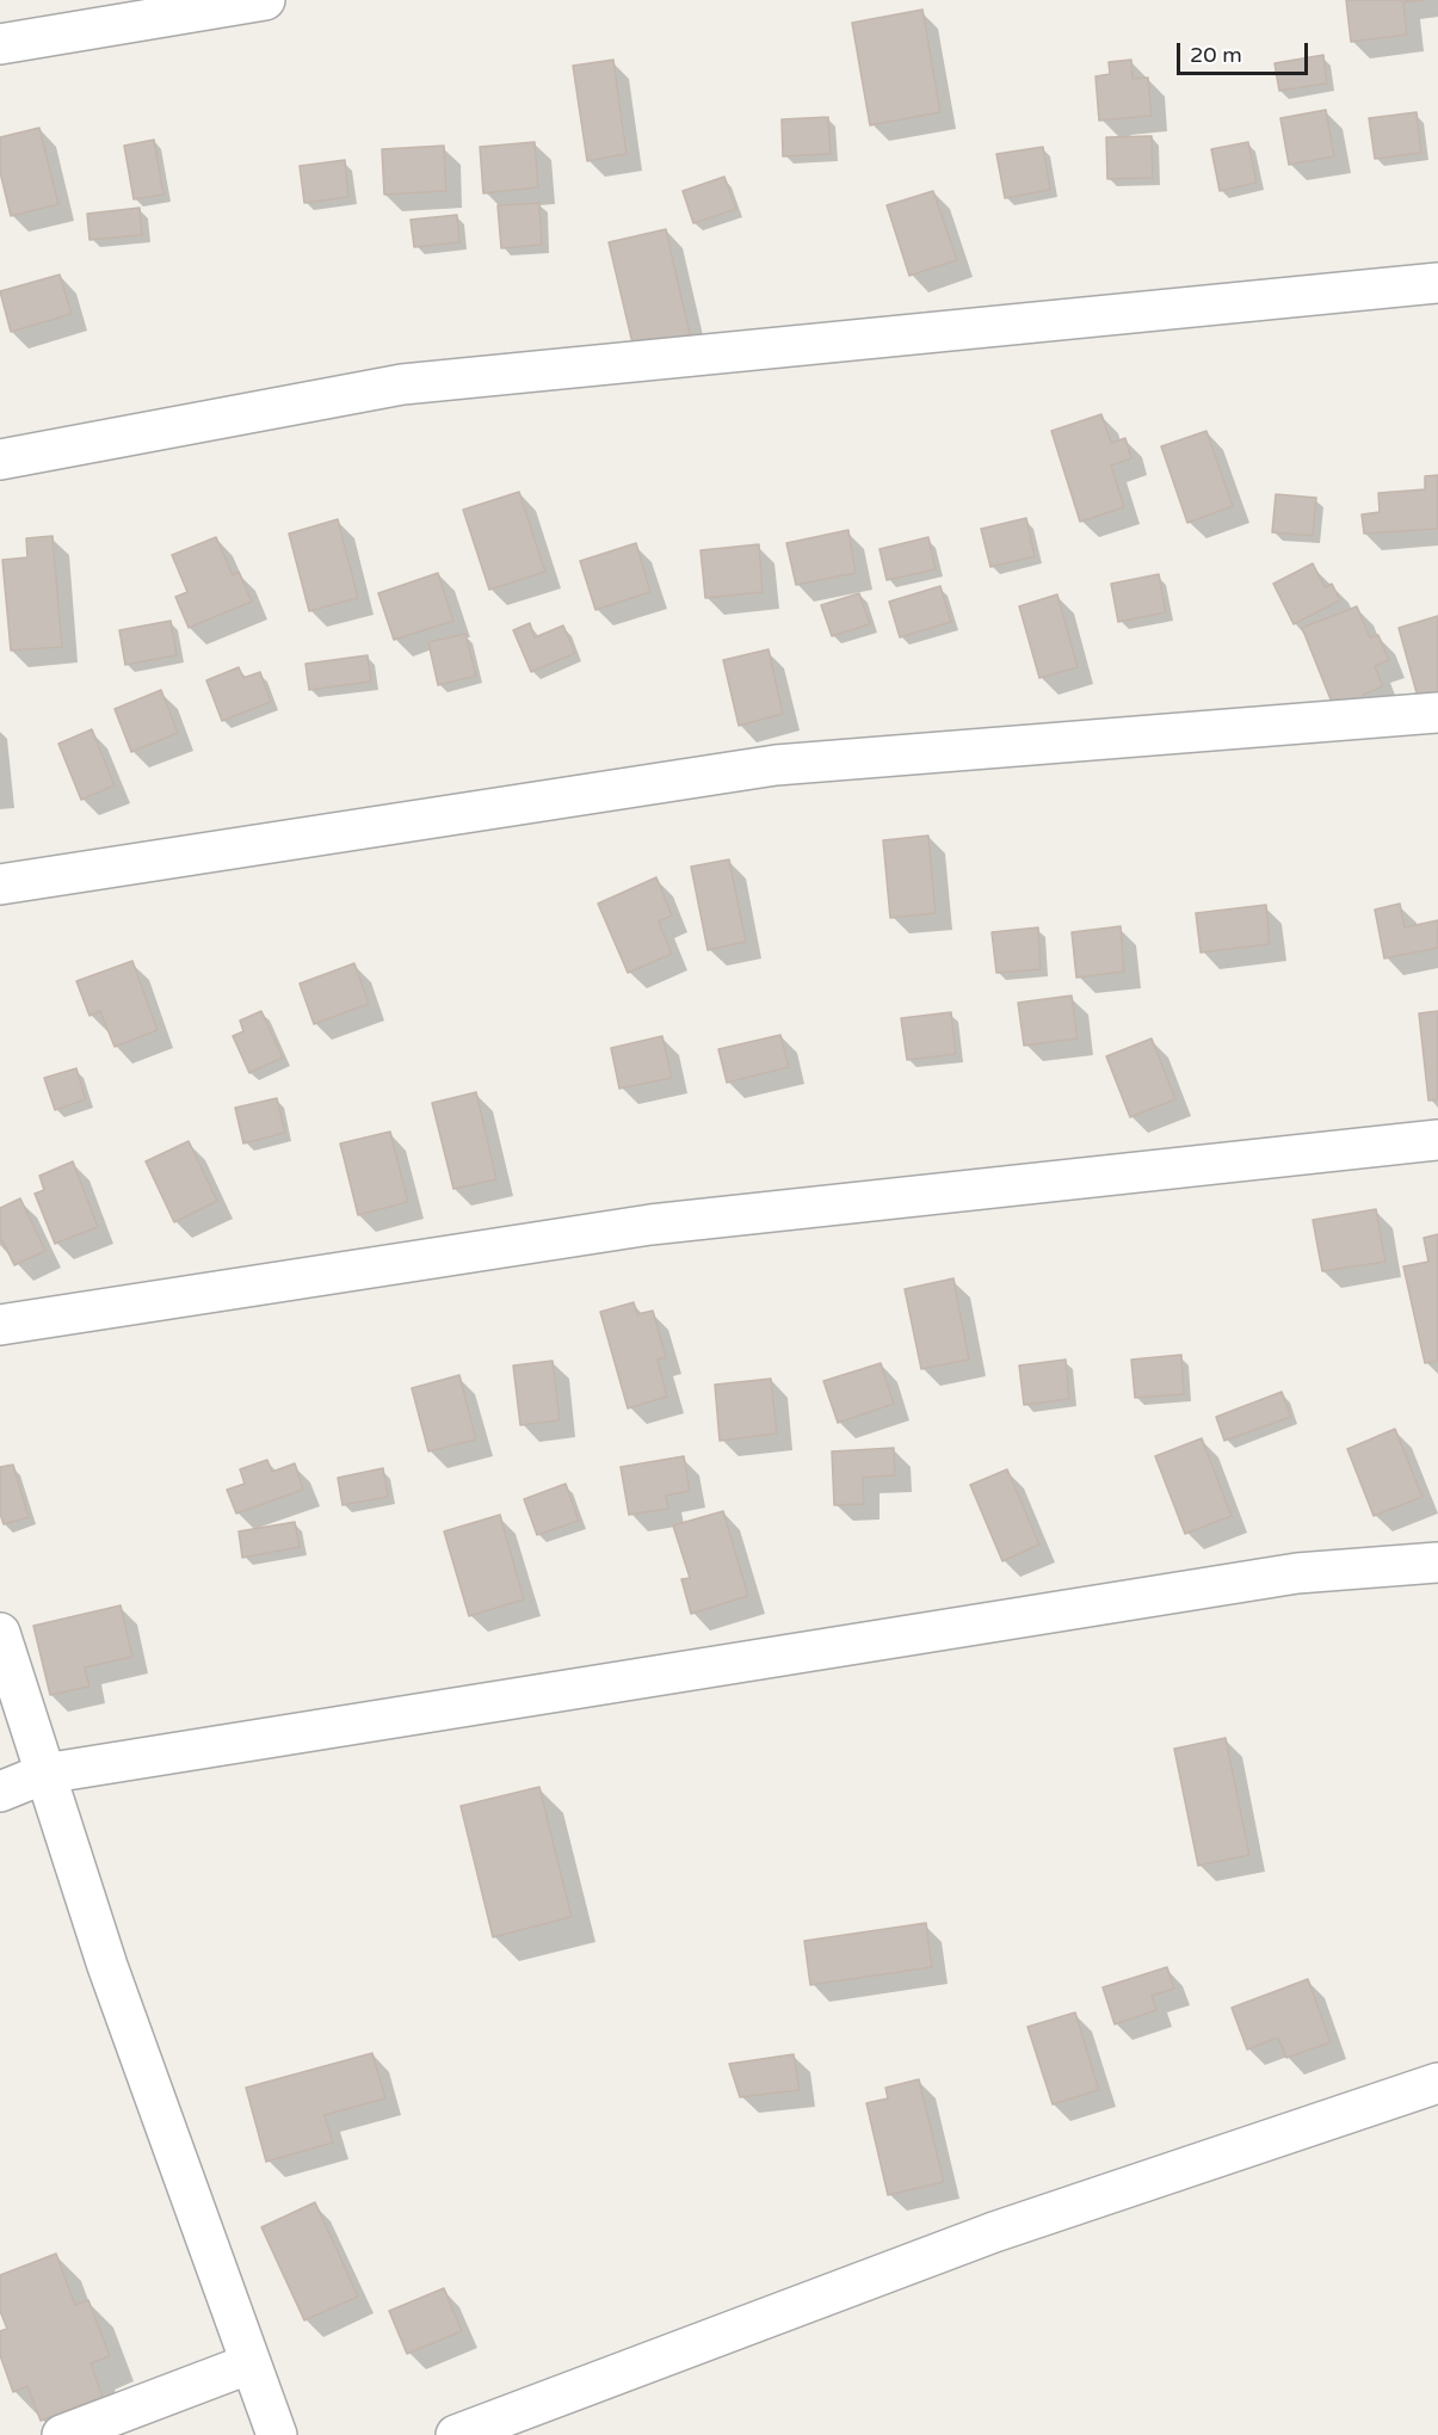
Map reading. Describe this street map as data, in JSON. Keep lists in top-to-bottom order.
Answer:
{
  "scale_bar": "20 m"
}
